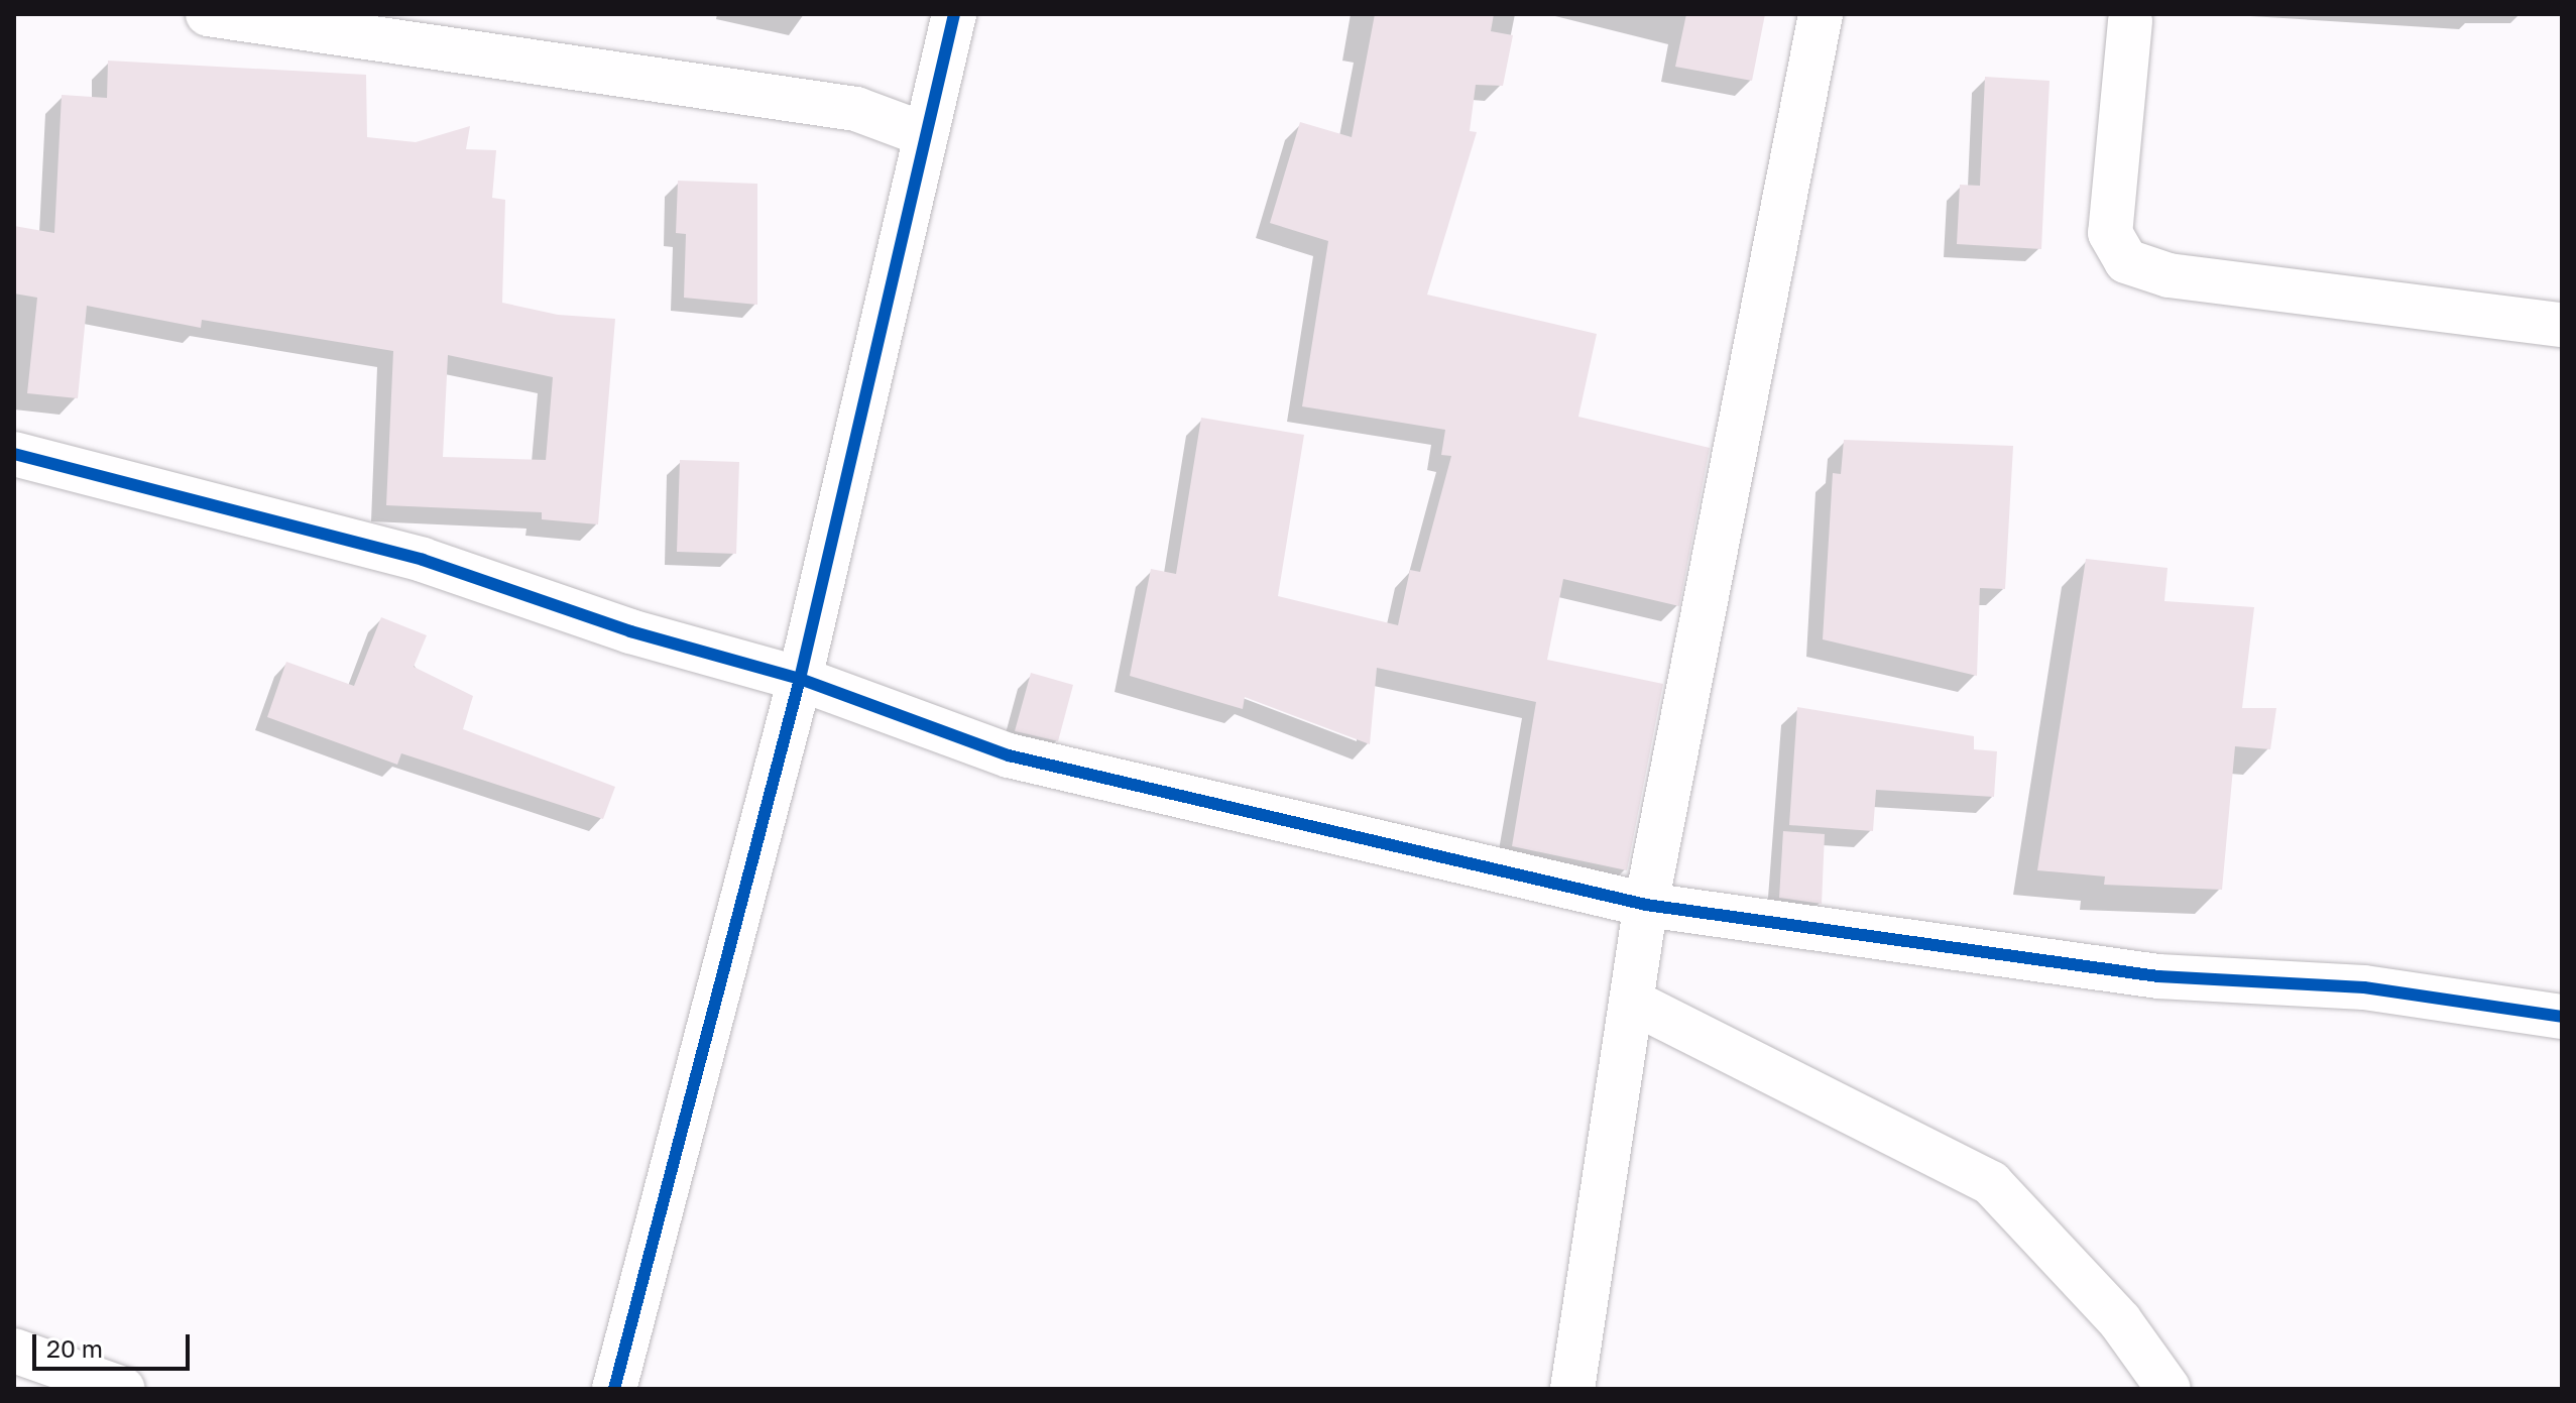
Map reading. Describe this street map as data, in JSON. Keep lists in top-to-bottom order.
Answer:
{
  "scale_bar": "20 m"
}
